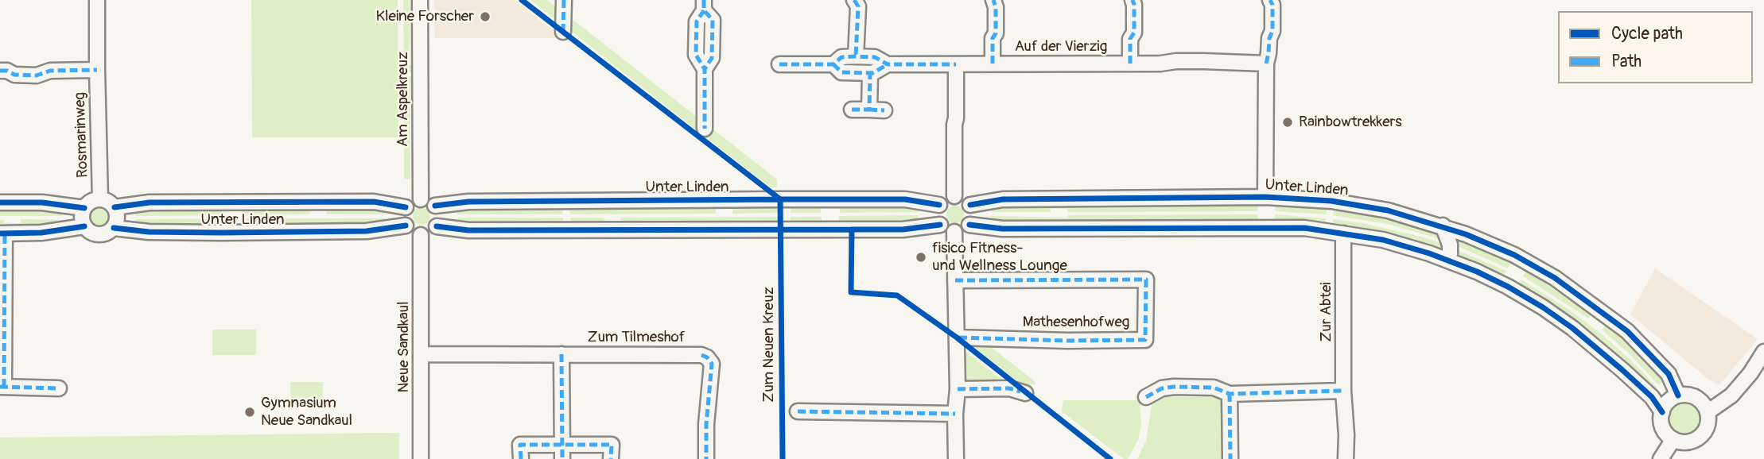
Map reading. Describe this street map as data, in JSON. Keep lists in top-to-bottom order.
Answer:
{
  "streets": {
    "street": [
      "Auf der Vierzig",
      "Am Aspelkreuz",
      "Rosmarinweg",
      "Unter Linden",
      "Zur Abtei",
      "Mathesenhofweg",
      "Zum Tilmeshof",
      "Neue Sandkaul"
    ],
    "cycle path": ["Zum Neuen Kreuz"]
  },
  "crossings": [
    ["Am Aspelkreuz", "Unter Linden"],
    ["Am Aspelkreuz", "Neue Sandkaul"],
    ["Rosmarinweg", "Unter Linden"],
    ["Unter Linden", "Neue Sandkaul"],
    ["Zum Tilmeshof", "Neue Sandkaul"]
  ],
  "places": [
    "Kleine Forscher",
    "Rainbowtrekkers",
    "fisico Fitness- und Wellness Lounge",
    "Gymnasium Neue Sandkaul"
  ],
  "legend": ["Cycle path", "Path"]
}
